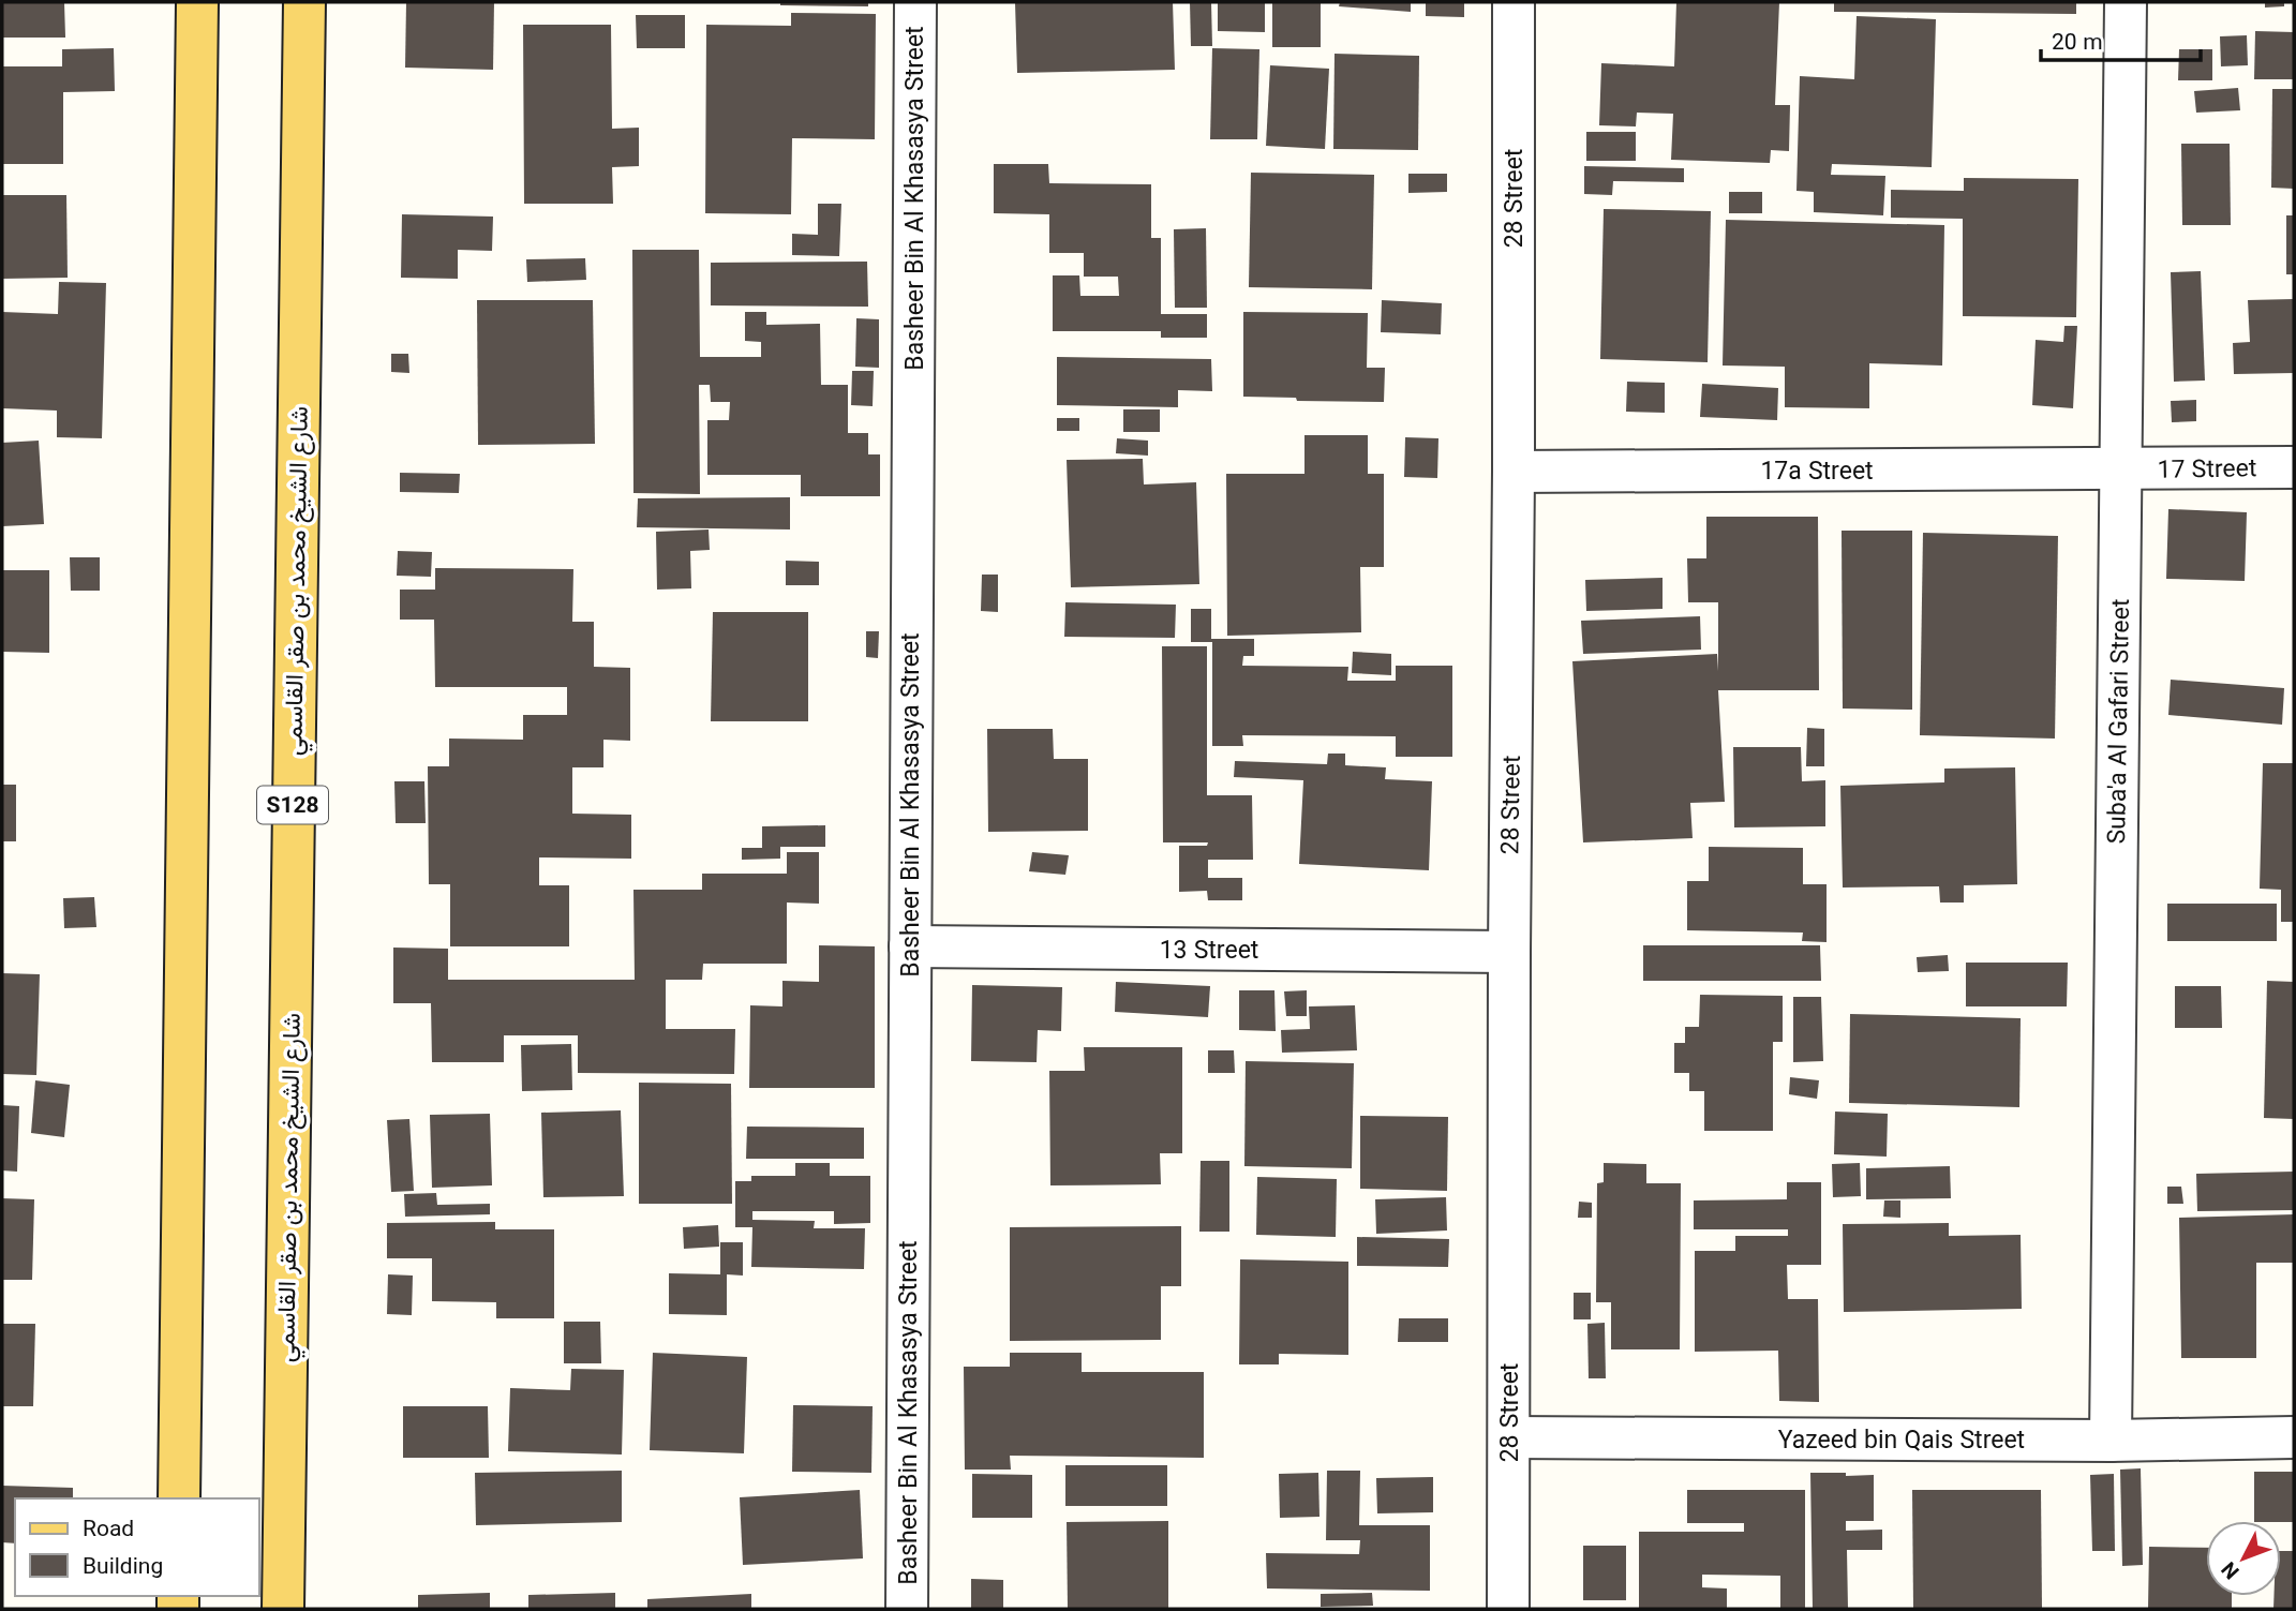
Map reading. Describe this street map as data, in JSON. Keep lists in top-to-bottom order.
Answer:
{
  "streets": {
    "main road": ["شارع الشيخ محمد بن صقر القاسمي", "S128"],
    "street": [
      "Basheer Bin Al Khasasya Street",
      "28 Street",
      "17 Street",
      "17a Street",
      "Suba'a Al Gafari Street",
      "13 Street",
      "Yazeed bin Qais Street"
    ]
  },
  "crossings": [
    ["Basheer Bin Al Khasasya Street", "13 Street"],
    ["28 Street", "17a Street"],
    ["28 Street", "13 Street"],
    ["28 Street", "Yazeed bin Qais Street"],
    ["17 Street", "17a Street"],
    ["17 Street", "Suba'a Al Gafari Street"],
    ["17a Street", "Suba'a Al Gafari Street"],
    ["Suba'a Al Gafari Street", "Yazeed bin Qais Street"]
  ],
  "legend": ["Road", "Building"],
  "scale_bar": "20 m",
  "north": "bottom left"
}
